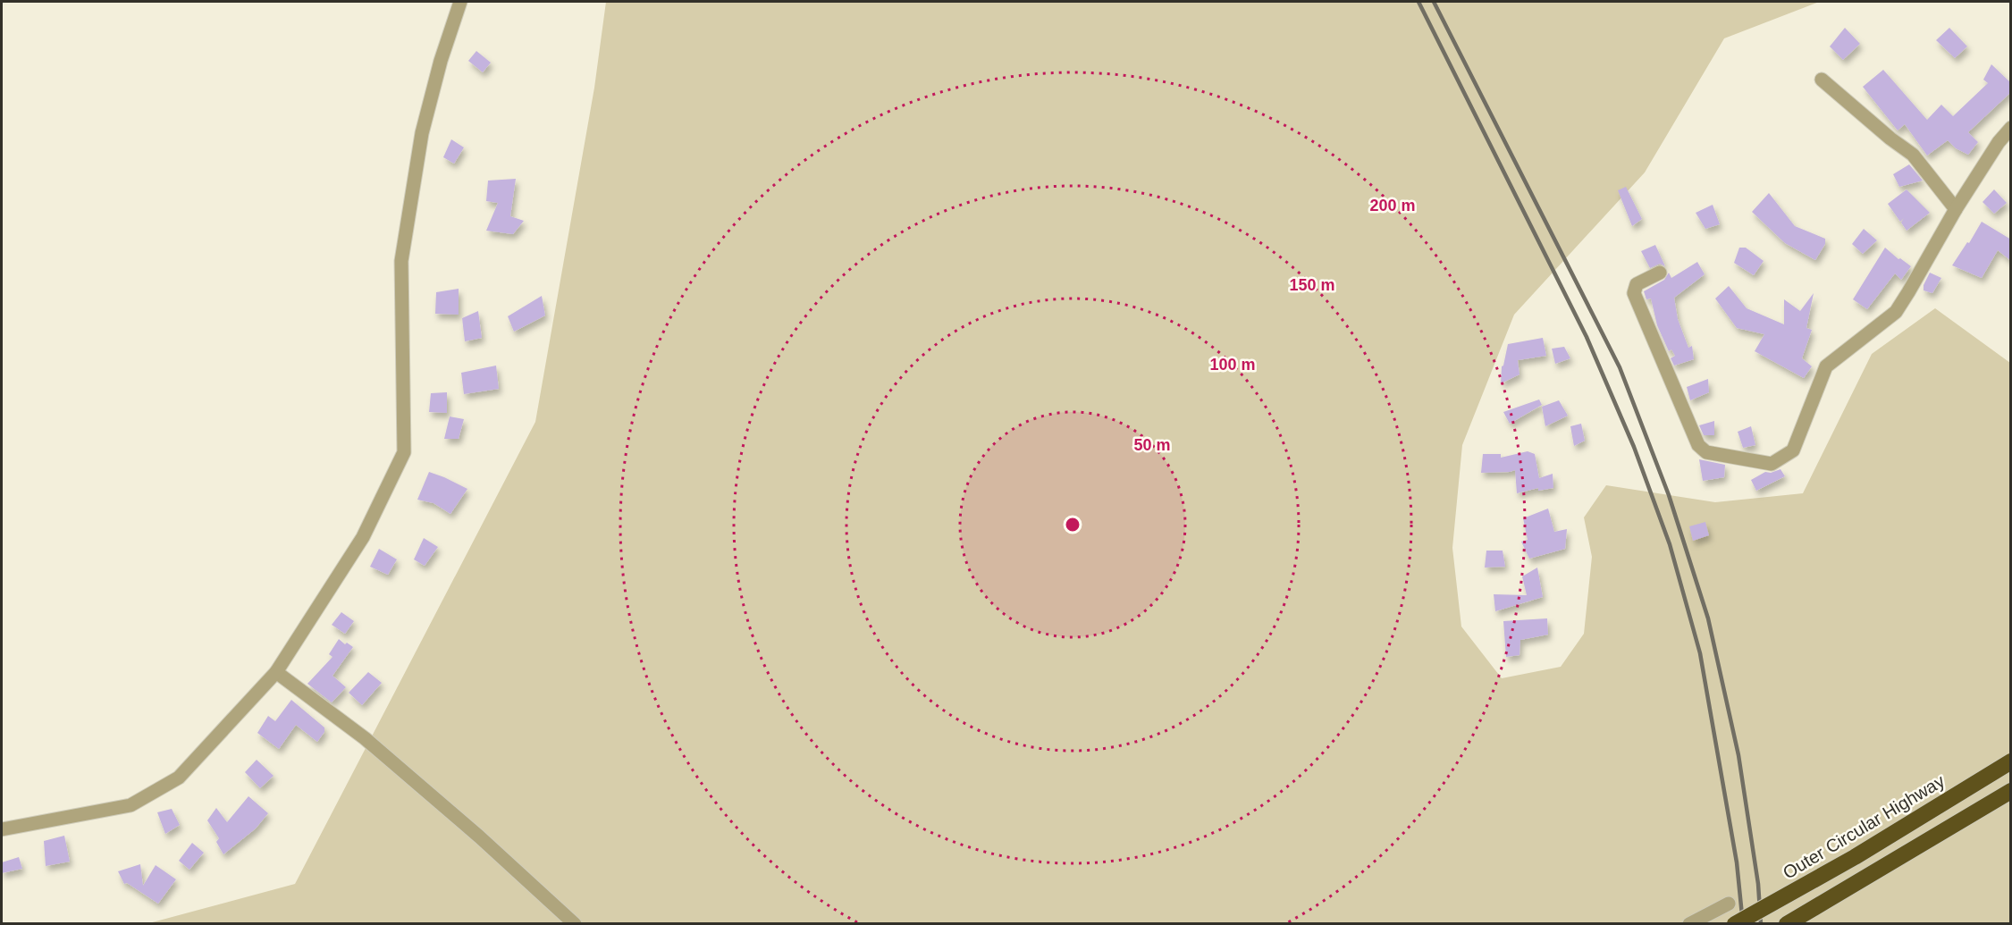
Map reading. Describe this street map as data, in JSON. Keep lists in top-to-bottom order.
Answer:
{
  "streets": {
    "highway": ["Outer Circular Highway"]
  },
  "rings": [
    "200 m",
    "150 m",
    "100 m",
    "50 m"
  ]
}
